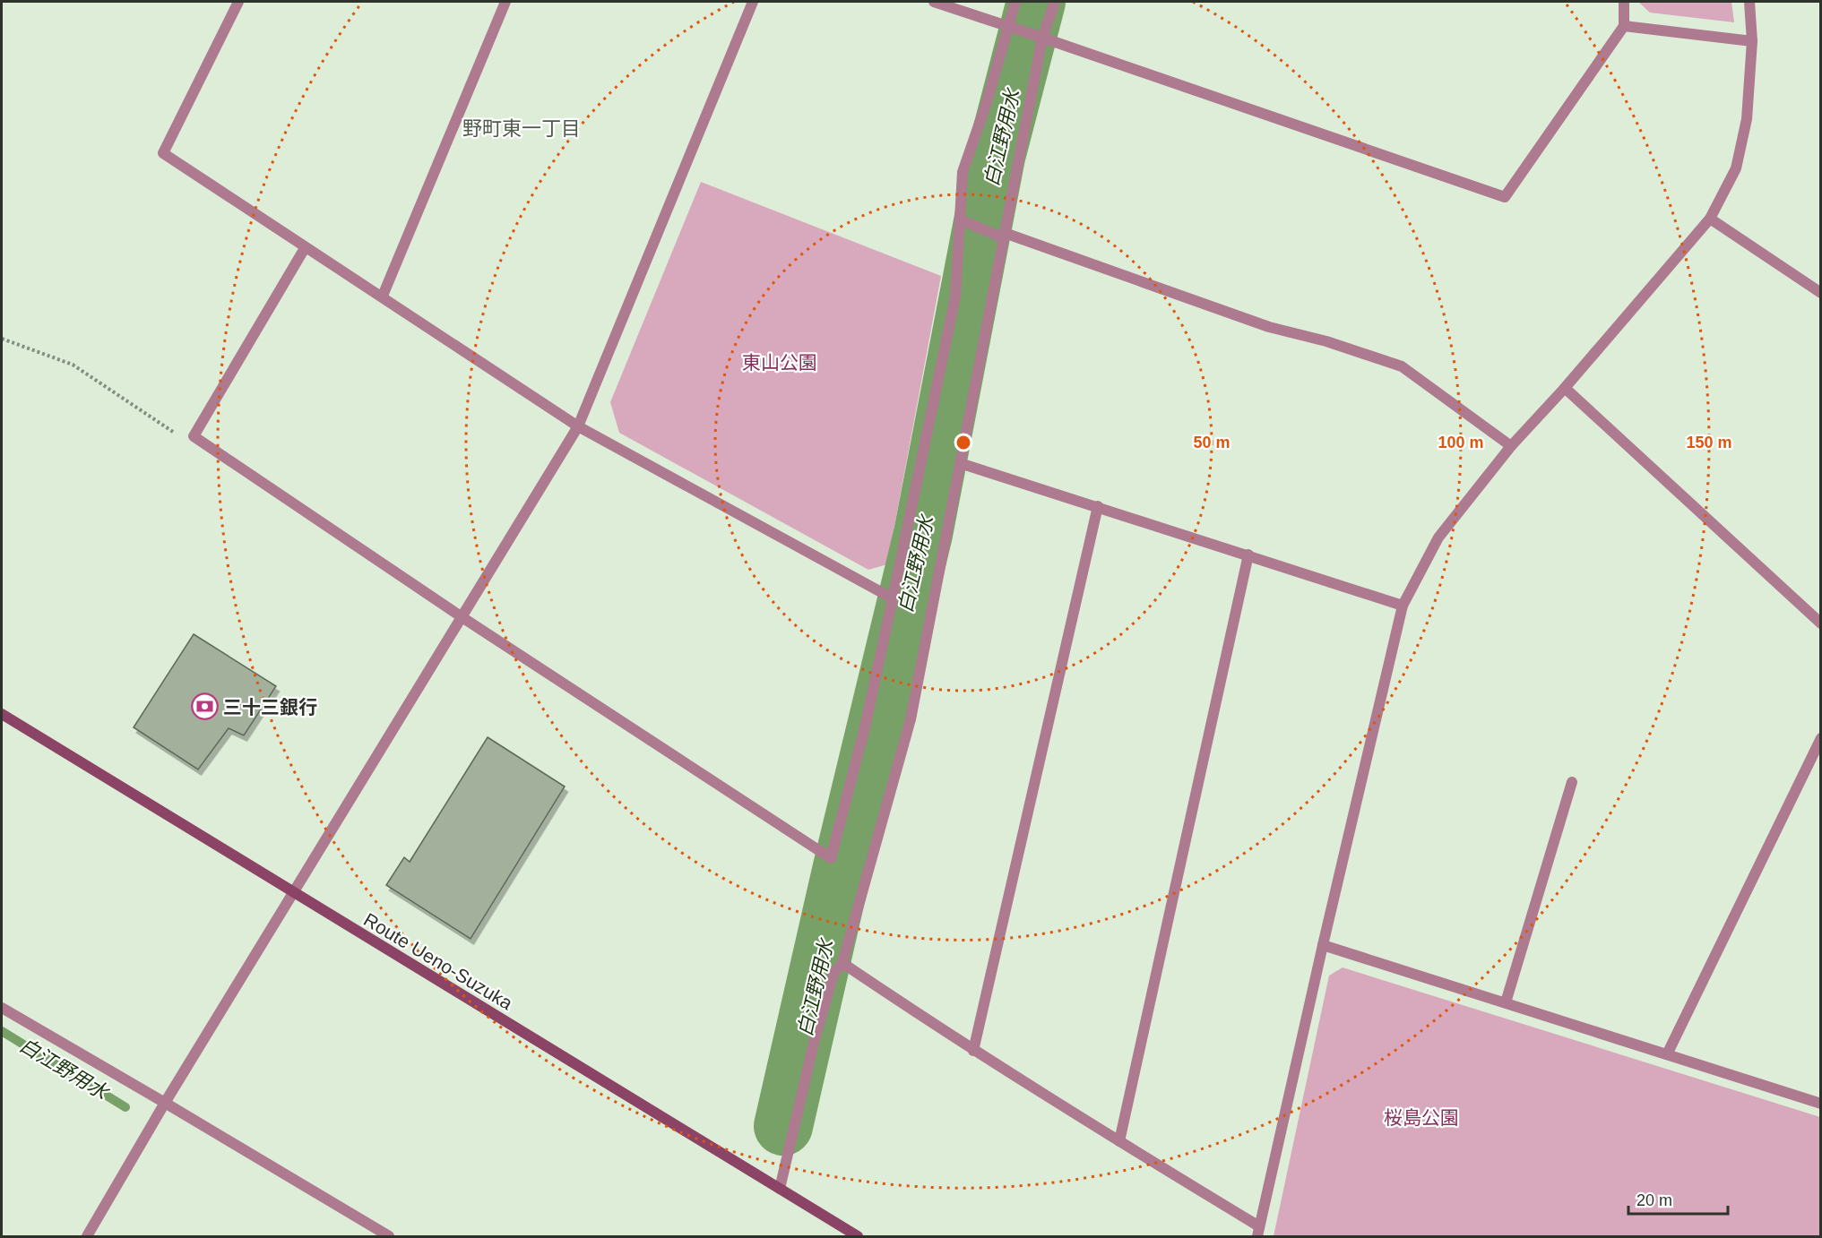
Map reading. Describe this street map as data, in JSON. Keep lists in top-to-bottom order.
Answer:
{
  "streets": {
    "main road": ["Route Ueno-Suzuka"]
  },
  "districts": ["野町東一丁目"],
  "water": ["白江野用水"],
  "parks": ["東山公園", "桜島公園"],
  "places": {
    "bank": ["三十三銀行"]
  },
  "scale_bar": "20 m",
  "rings": ["50 m", "100 m", "150 m"]
}
